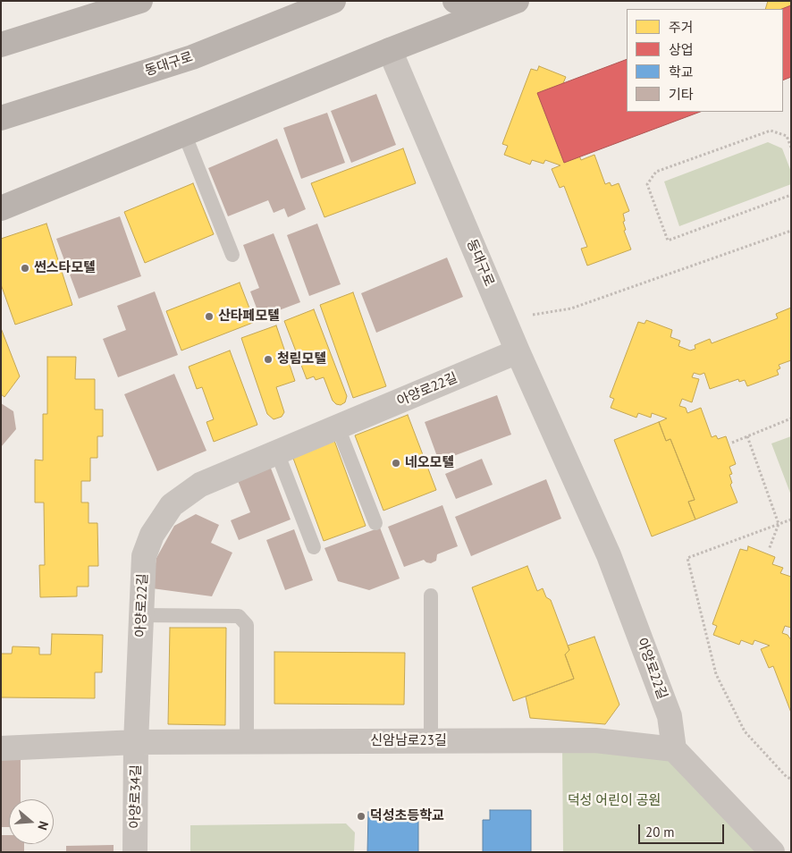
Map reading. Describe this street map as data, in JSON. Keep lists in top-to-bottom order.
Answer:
{
  "streets": {
    "main road": ["동대구로"],
    "street": ["아양로22길", "신암남로23길", "아양로34길"]
  },
  "crossings": [
    ["동대구로", "아양로22길"],
    ["아양로22길", "신암남로23길"],
    ["아양로22길", "아양로34길"],
    ["신암남로23길", "아양로34길"]
  ],
  "parks": ["덕성 어린이 공원"],
  "places": [
    "썬스타모텔",
    "산타페모텔",
    "청림모텔",
    "네오모텔",
    "덕성초등학교"
  ],
  "legend": [
    "주거",
    "상업",
    "학교",
    "기타"
  ],
  "scale_bar": "20 m",
  "north": "right"
}
